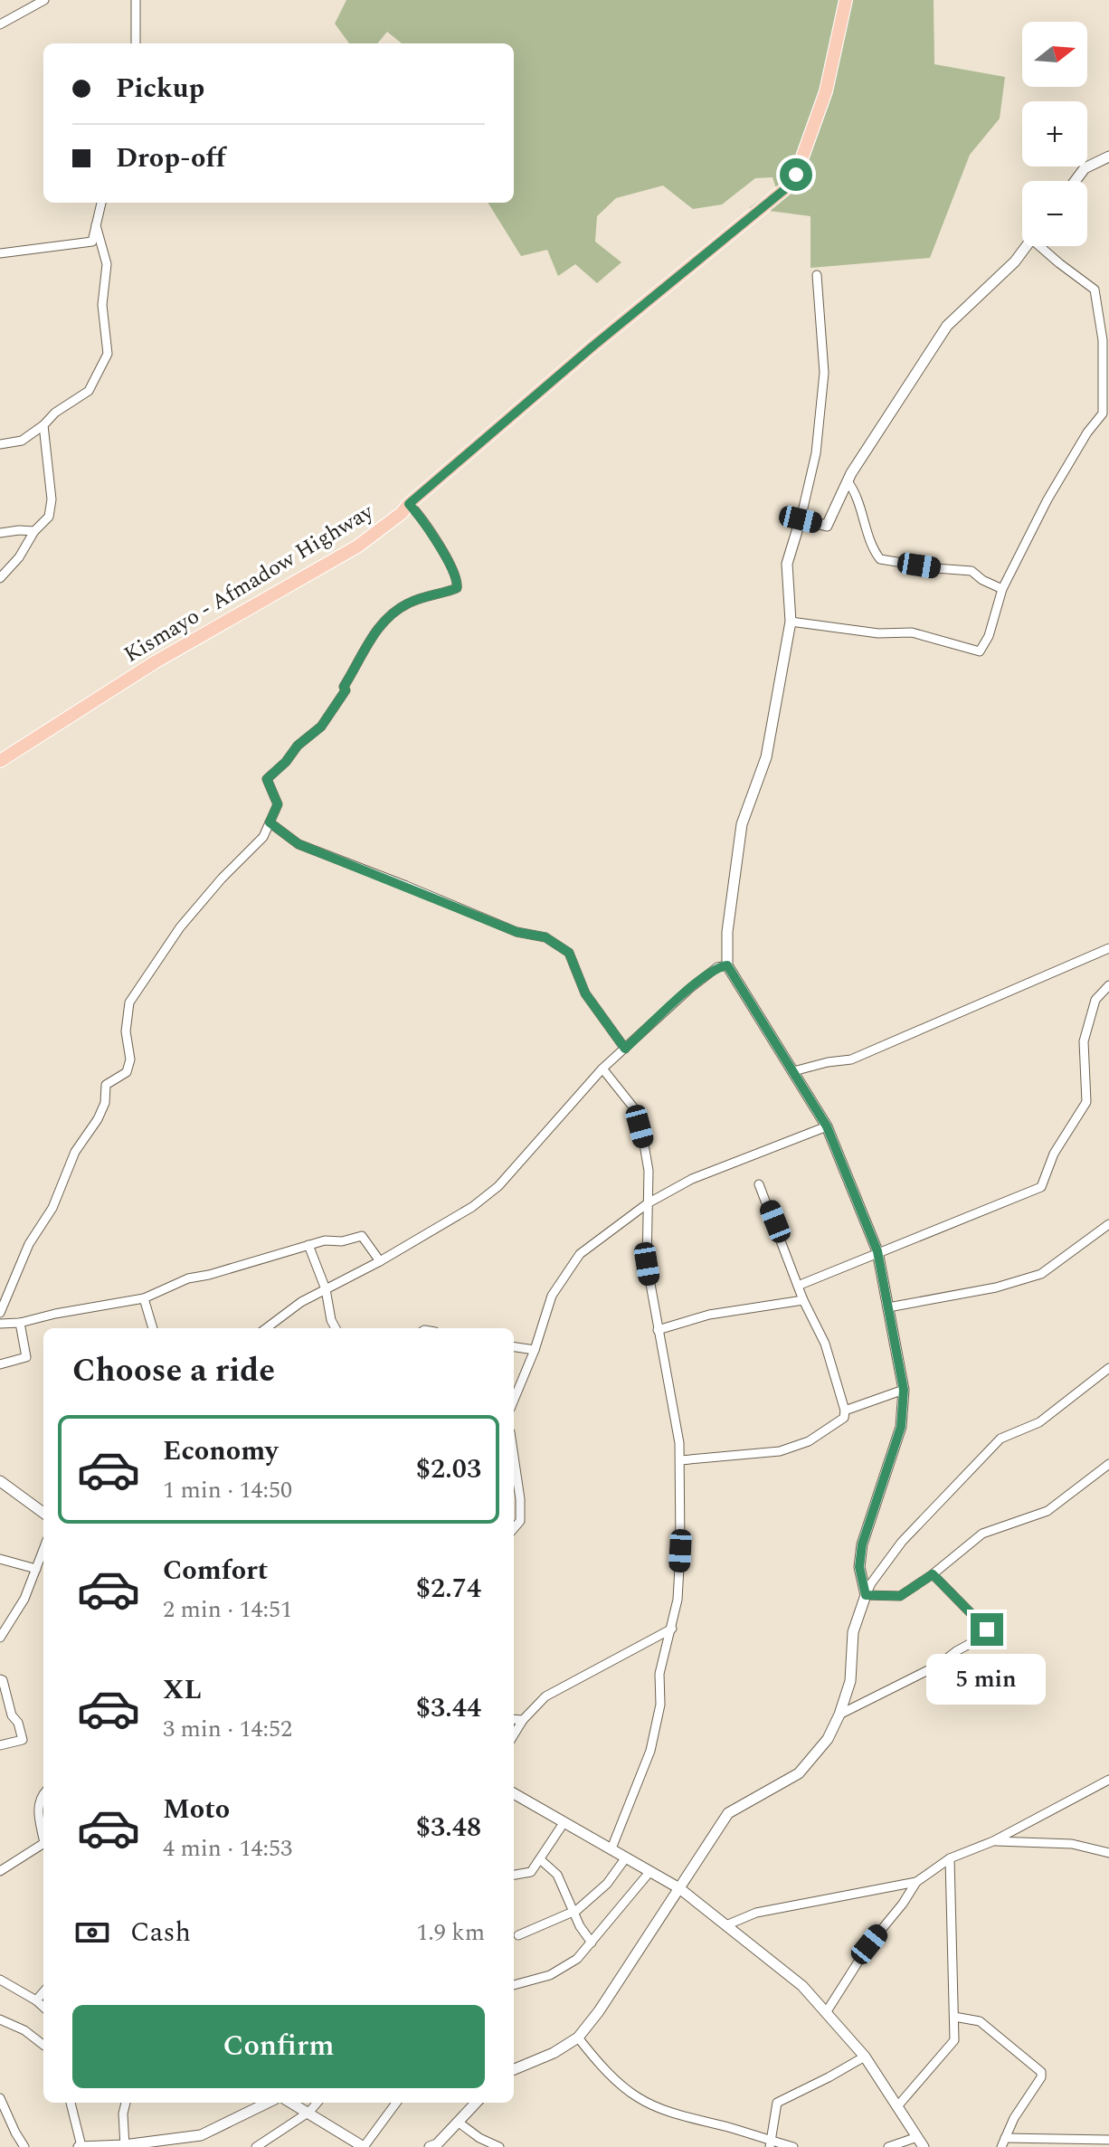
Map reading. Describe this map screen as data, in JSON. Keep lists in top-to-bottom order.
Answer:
{
  "streets": {
    "main road": ["Kismayo - Afmadow Highway"]
  },
  "north": "right",
  "page": {
    "map_buttons": ["+", "−"],
    "banner": ["Pickup", "Drop-off"],
    "heading": "Choose a ride",
    "list": [
      {
        "name": "Economy",
        "note": "1 min · 14:50",
        "value": "$2.03"
      },
      {
        "name": "Comfort",
        "note": "2 min · 14:51",
        "value": "$2.74"
      },
      {
        "name": "XL",
        "note": "3 min · 14:52",
        "value": "$3.44"
      },
      {
        "name": "Moto",
        "note": "4 min · 14:53",
        "value": "$3.48"
      }
    ],
    "bubble": "5 min",
    "pay": ["Cash", "1.9 km"],
    "buttons": "Confirm"
  }
}
